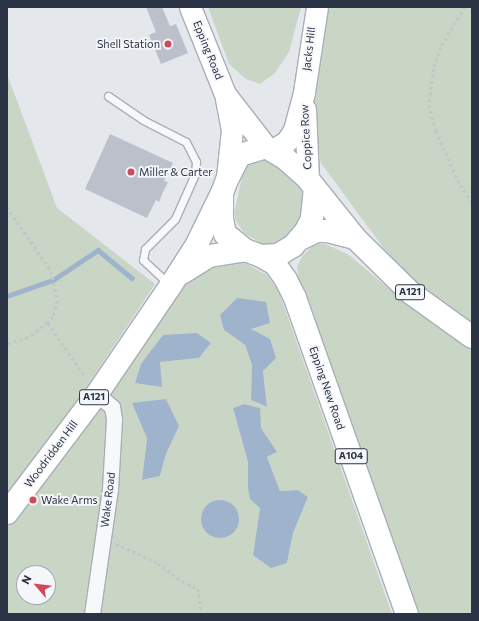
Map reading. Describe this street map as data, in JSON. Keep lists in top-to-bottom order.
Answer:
{
  "streets": {
    "main road": [
      "Jacks Hill",
      "Epping Road",
      "Coppice Row",
      "A121",
      "Epping New Road",
      "Woodridden Hill",
      "A104"
    ],
    "street": ["Wake Road"]
  },
  "crossings": [
    ["Jacks Hill", "Coppice Row"],
    ["Epping Road", "Coppice Row"],
    ["Epping Road", "A121"],
    ["Epping Road", "Epping New Road"],
    ["Epping Road", "Woodridden Hill"],
    ["Coppice Row", "A121"],
    ["Coppice Row", "Epping New Road"],
    ["Coppice Row", "Woodridden Hill"],
    ["A121", "Epping New Road"],
    ["A121", "Woodridden Hill"],
    ["Epping New Road", "Woodridden Hill"],
    ["Woodridden Hill", "Wake Road"]
  ],
  "places": ["Shell Station", "Miller & Carter", "Wake Arms"],
  "north": "top left"
}
